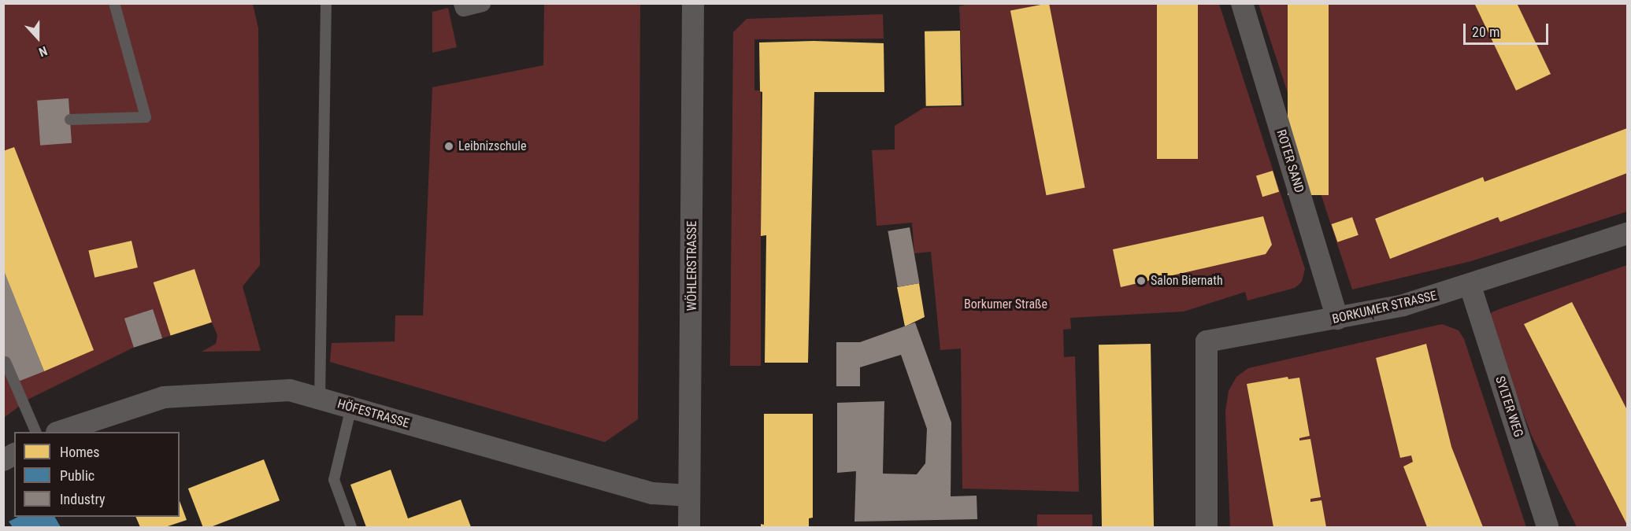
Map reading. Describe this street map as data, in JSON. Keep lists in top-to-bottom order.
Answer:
{
  "streets": {
    "street": [
      "ROTER SAND",
      "WÖHLERSTRASSE",
      "BORKUMER STRASSE",
      "SYLTER WEG",
      "HÖFESTRASSE"
    ]
  },
  "crossings": [
    ["ROTER SAND", "BORKUMER STRASSE"],
    ["WÖHLERSTRASSE", "HÖFESTRASSE"],
    ["BORKUMER STRASSE", "SYLTER WEG"]
  ],
  "parks": ["Borkumer Straße"],
  "places": ["Leibnizschule", "Salon Biernath"],
  "legend": ["Homes", "Public", "Industry"],
  "scale_bar": "20 m",
  "north": "bottom"
}
